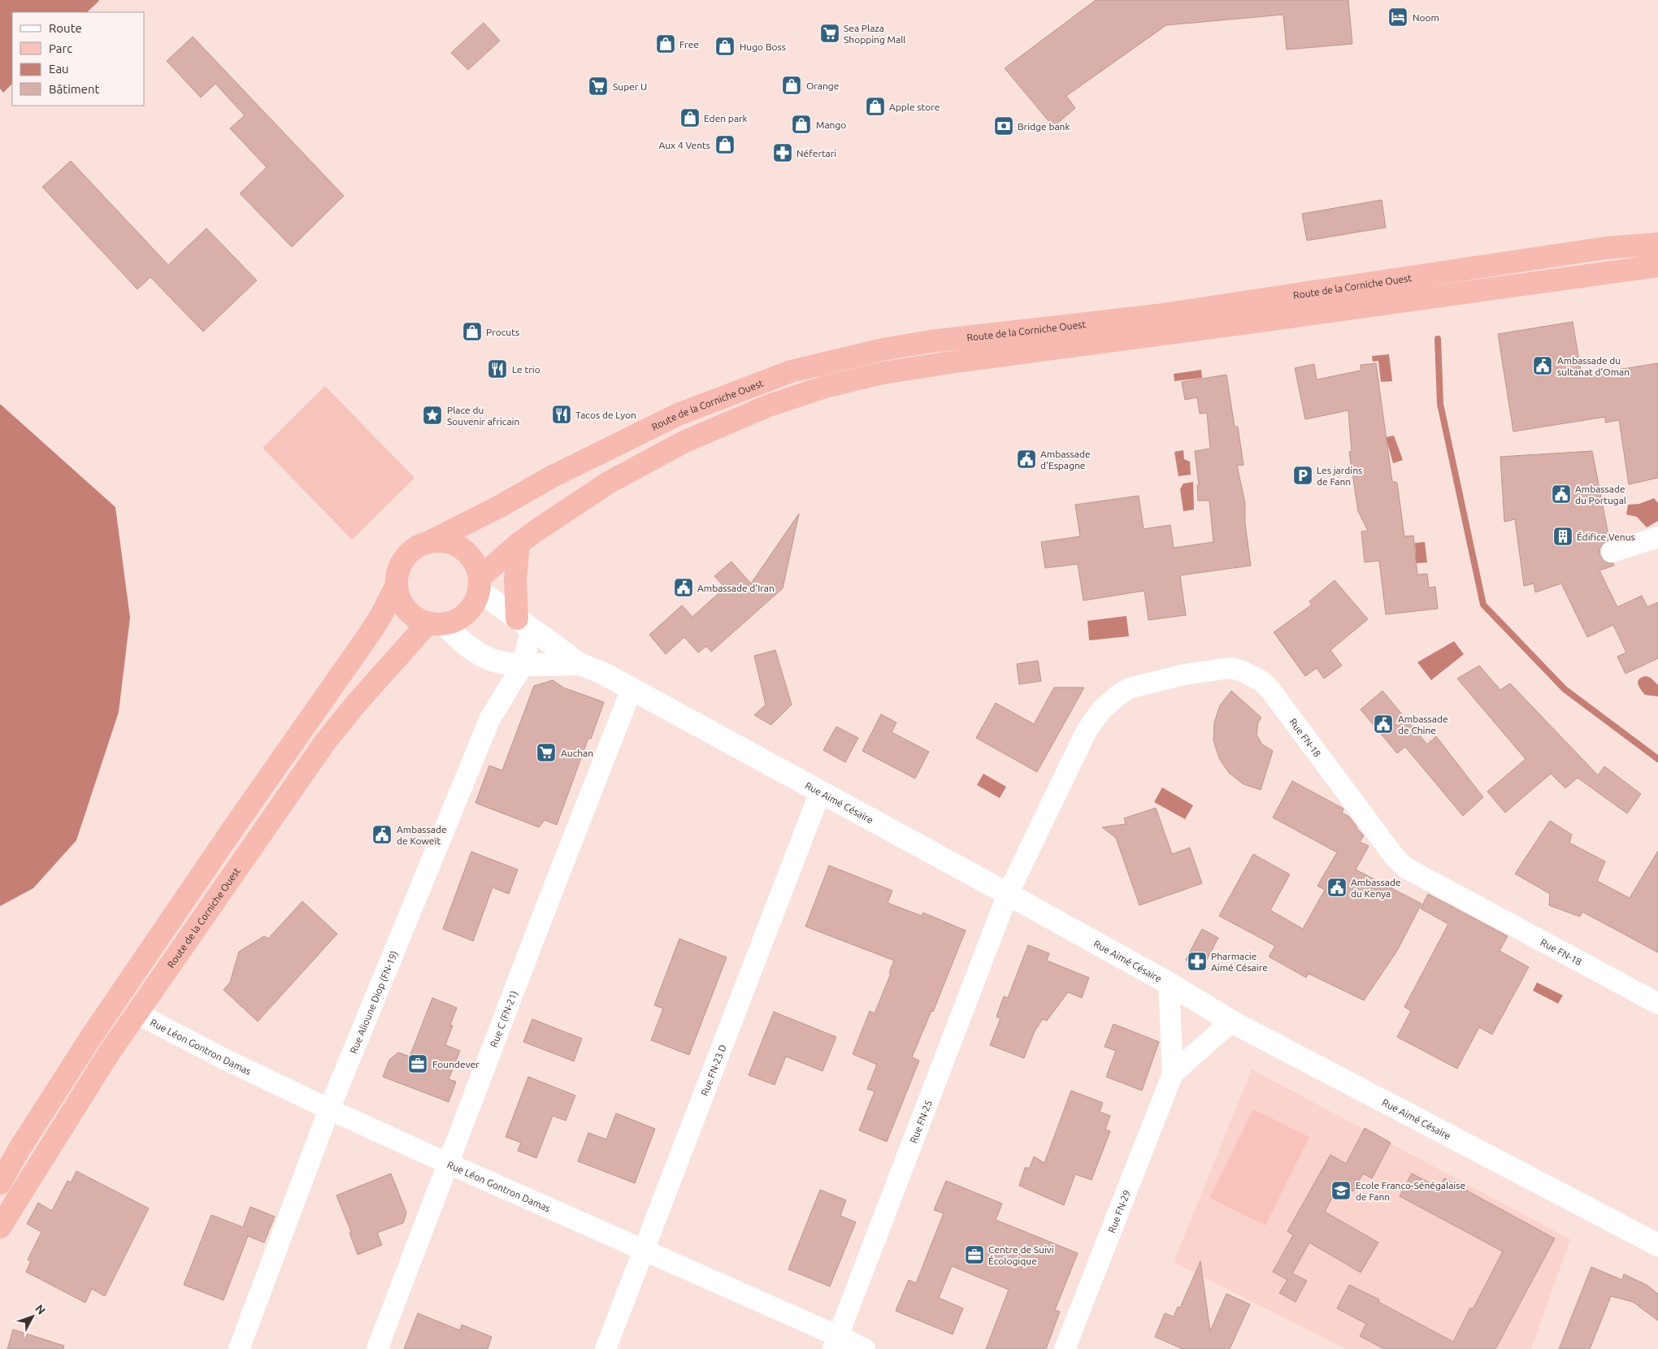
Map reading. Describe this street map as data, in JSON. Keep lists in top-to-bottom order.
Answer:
{
  "streets": {
    "highway": ["Route de la Corniche Ouest"],
    "street": [
      "Rue FN-18",
      "Rue Aimé Césaire",
      "Rue Alioune Diop (FN-19)",
      "Rue C (FN-21)",
      "Rue Léon Gontron Damas",
      "Rue FN-23 D",
      "Rue FN-25",
      "Rue FN-29"
    ]
  },
  "crossings": [
    ["Route de la Corniche Ouest", "Rue Léon Gontron Damas"],
    ["Rue FN-18", "Rue Aimé Césaire"],
    ["Rue FN-18", "Rue FN-25"],
    ["Rue Aimé Césaire", "Rue C (FN-21)"],
    ["Rue Aimé Césaire", "Rue FN-23 D"],
    ["Rue Aimé Césaire", "Rue FN-25"],
    ["Rue Alioune Diop (FN-19)", "Rue Léon Gontron Damas"],
    ["Rue C (FN-21)", "Rue Léon Gontron Damas"],
    ["Rue Léon Gontron Damas", "Rue FN-23 D"],
    ["Rue Léon Gontron Damas", "Rue FN-25"]
  ],
  "places": {
    "hotel": ["Noom"],
    "supermarket": ["Sea Plaza Shopping Mall", "Super U", "Auchan"],
    "shop": [
      "Free",
      "Hugo Boss",
      "Orange",
      "Apple store",
      "Eden park",
      "Mango",
      "Aux 4 Vents",
      "Procuts"
    ],
    "bank": ["Bridge bank"],
    "pharmacy": ["Néfertari", "Pharmacie Aimé Césaire"],
    "public building": [
      "Ambassade du sultanat d'Oman",
      "Ambassade d'Espagne",
      "Ambassade du Portugal",
      "Ambassade d'Iran",
      "Ambassade de Chine",
      "Ambassade de Koweït",
      "Ambassade du Kenya"
    ],
    "restaurant": ["Le trio", "Tacos de Lyon"],
    "place": ["Place du Souvenir africain"],
    "parking": ["Les jardins de Fann"],
    "building": ["Édifice Venus"],
    "office": ["Foundever", "Centre de Suivi Écologique"],
    "school or university": ["Ecole Franco-Sénégalaise de Fann"]
  },
  "legend": [
    "Route",
    "Parc",
    "Eau",
    "Bâtiment"
  ],
  "north": "top right"
}
